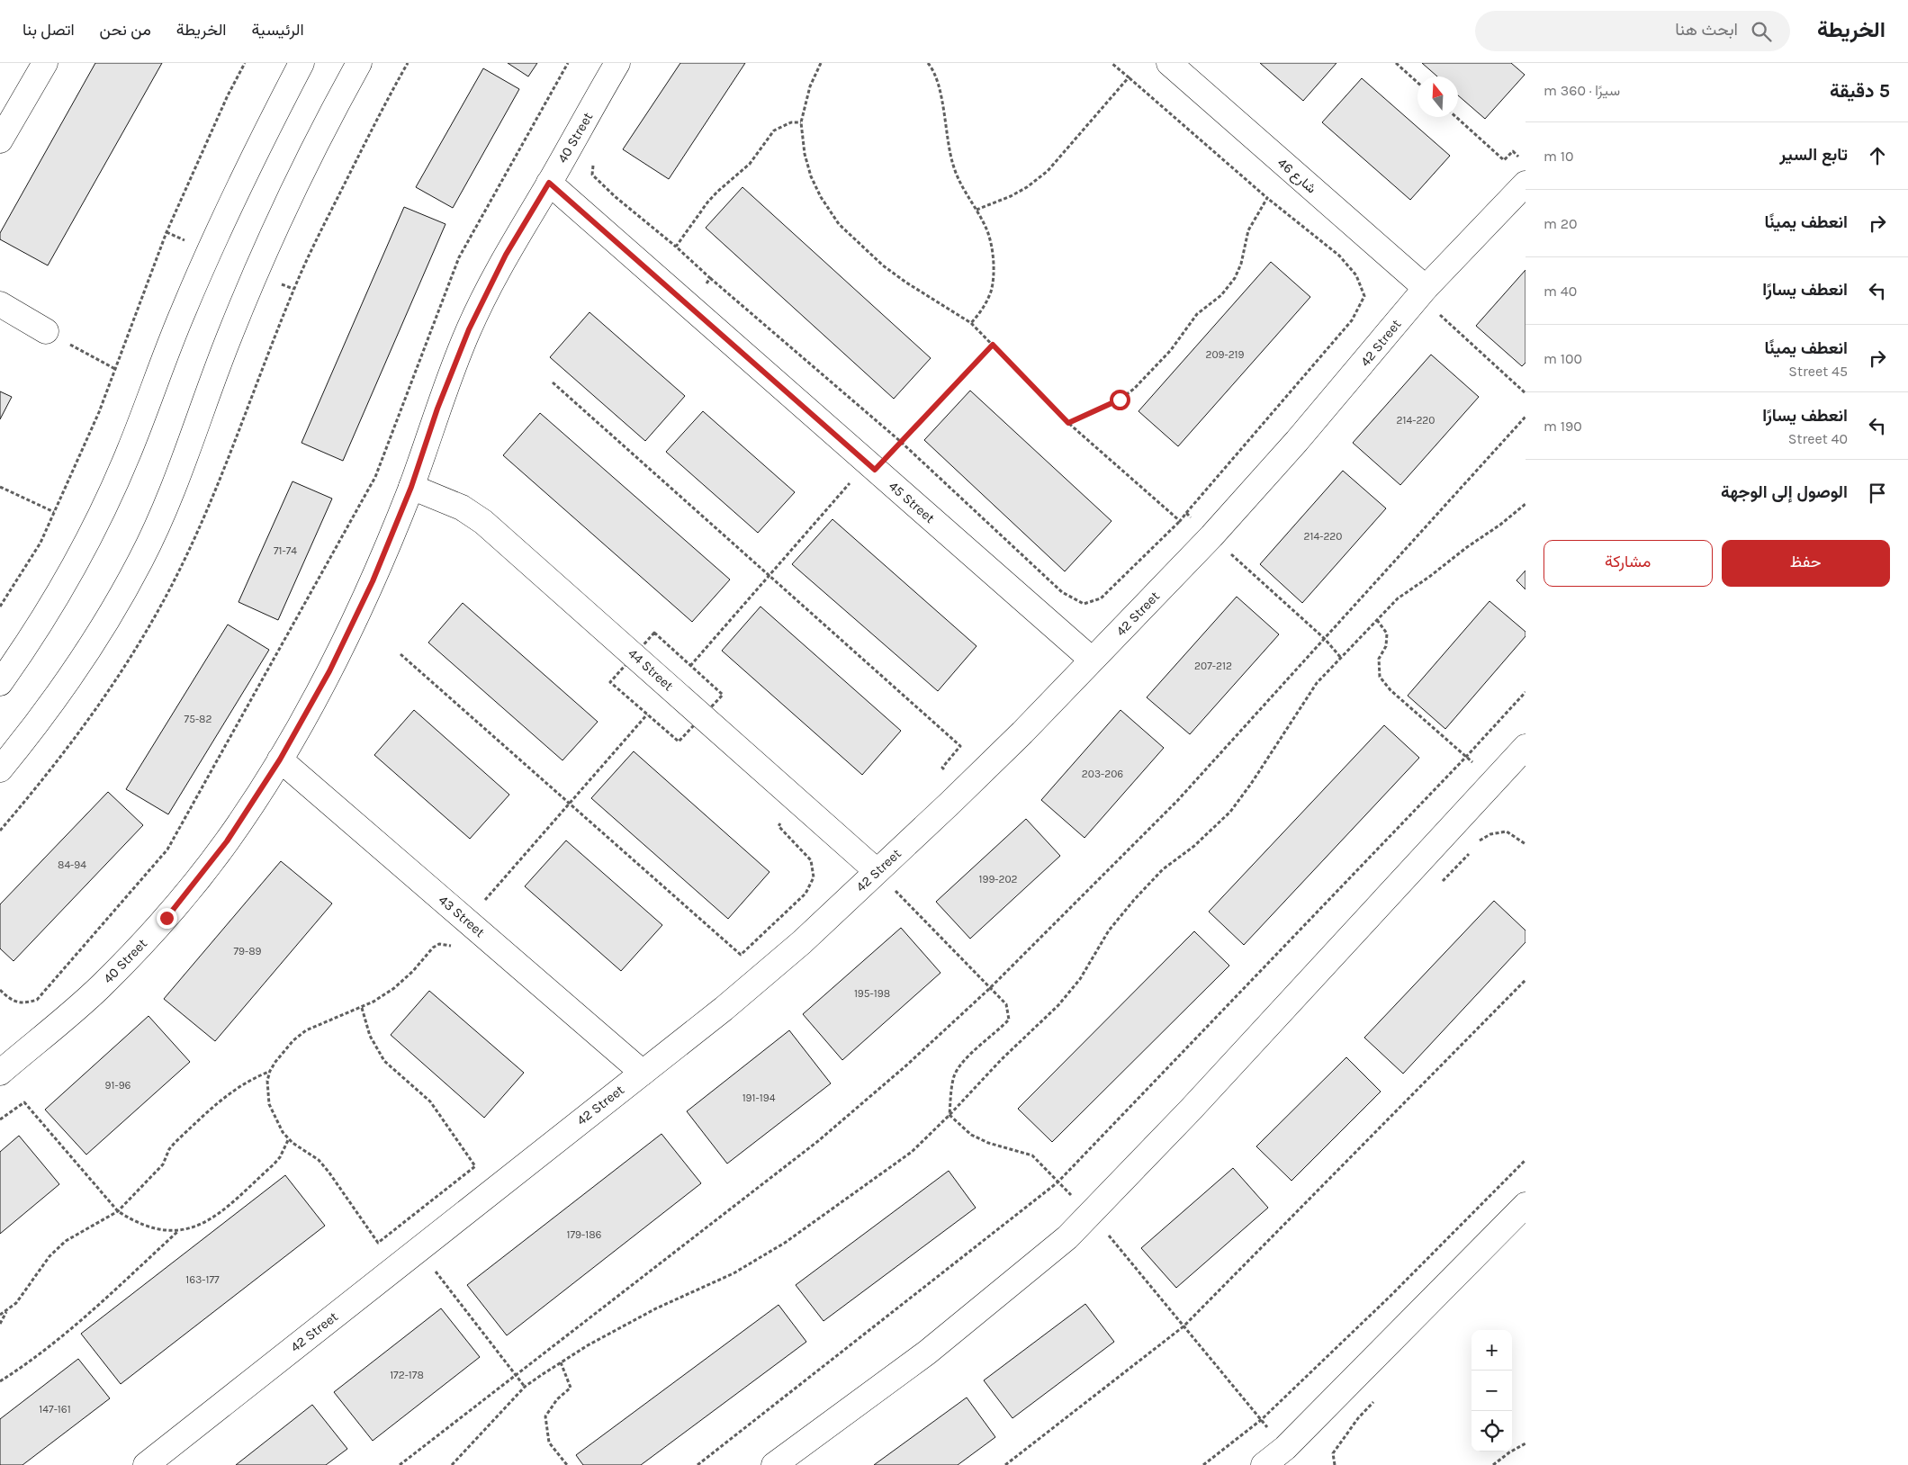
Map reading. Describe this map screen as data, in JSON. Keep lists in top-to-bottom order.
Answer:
{
  "streets": {
    "street": [
      "40 Street",
      "شارع 46",
      "42 Street",
      "45 Street",
      "44 Street",
      "43 Street"
    ]
  },
  "crossings": [
    ["40 Street", "45 Street"],
    ["40 Street", "44 Street"],
    ["40 Street", "43 Street"],
    ["شارع 46", "42 Street"],
    ["42 Street", "45 Street"],
    ["42 Street", "44 Street"],
    ["42 Street", "43 Street"]
  ],
  "house_numbers": [
    "209-219",
    "214-220",
    "214-220",
    "71-74",
    "207-212",
    "75-82",
    "203-206",
    "84-94",
    "199-202",
    "79-89",
    "195-198",
    "91-96",
    "191-194",
    "179-186",
    "163-177",
    "172-178",
    "147-161"
  ],
  "north": "top",
  "page": {
    "header": "الخريطة",
    "search": "ابحث هنا",
    "nav": [
      "الرئيسية",
      "الخريطة",
      "من نحن",
      "اتصل بنا"
    ],
    "heading": ["5 دقيقة", "سيرًا · 360 m"],
    "list": [
      ["تابع السير", "10 m"],
      ["انعطف يمينًا", "20 m"],
      ["انعطف يسارًا", "40 m"],
      ["انعطف يمينًا", "45 Street", "100 m"],
      ["انعطف يسارًا", "40 Street", "190 m"],
      "الوصول إلى الوجهة"
    ],
    "buttons": ["حفظ", "مشاركة"],
    "map_buttons": ["+", "−"]
  }
}
